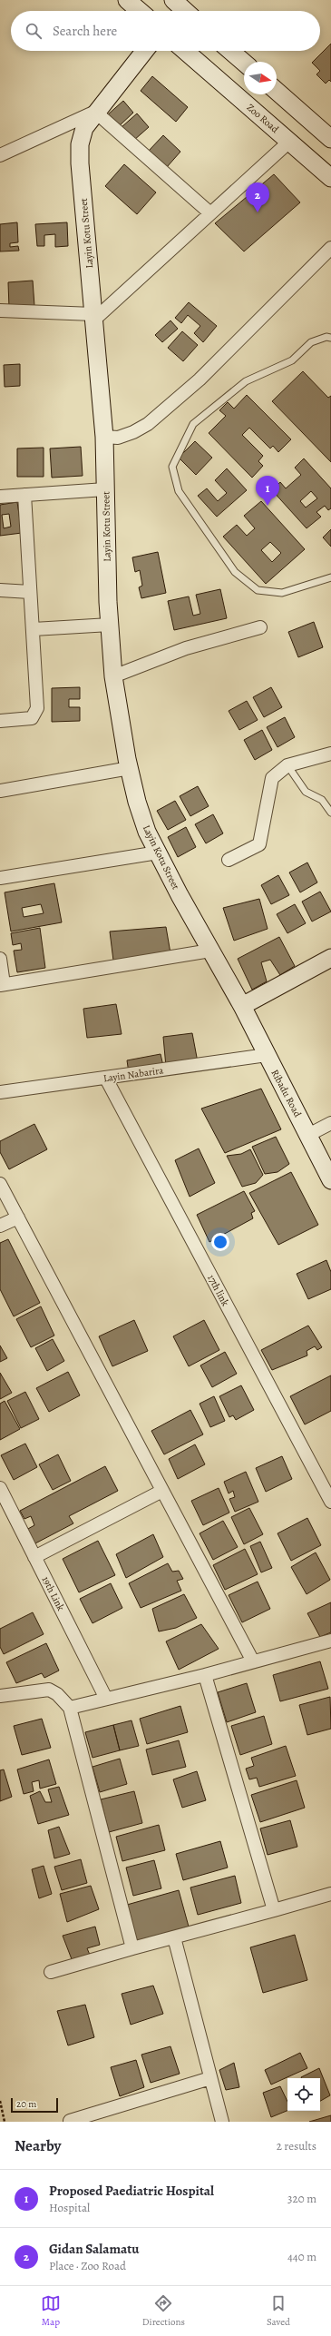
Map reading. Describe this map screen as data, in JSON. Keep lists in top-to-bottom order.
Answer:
{
  "streets": {
    "street": [
      "Zoo Road",
      "Layin Kotu Street",
      "Layin Nabarira",
      "Ribadu Road",
      "17th link",
      "19th Link"
    ]
  },
  "crossings": [
    ["Layin Kotu Street", "Ribadu Road"],
    ["Layin Nabarira", "Ribadu Road"],
    ["Layin Nabarira", "17th link"]
  ],
  "scale_bar": "20 m",
  "north": "right",
  "page": {
    "search": "Search here",
    "pins": ["2", "1"],
    "scale": "20 m",
    "heading": ["Nearby", "2 results"],
    "list": [
      {
        "mark": "1",
        "name": "Proposed Paediatric Hospital",
        "note": "Hospital",
        "value": "320 m"
      },
      {
        "mark": "2",
        "name": "Gidan Salamatu",
        "note": "Place · Zoo Road",
        "value": "440 m"
      }
    ],
    "nav": ["Map", "Directions", "Saved"]
  }
}
